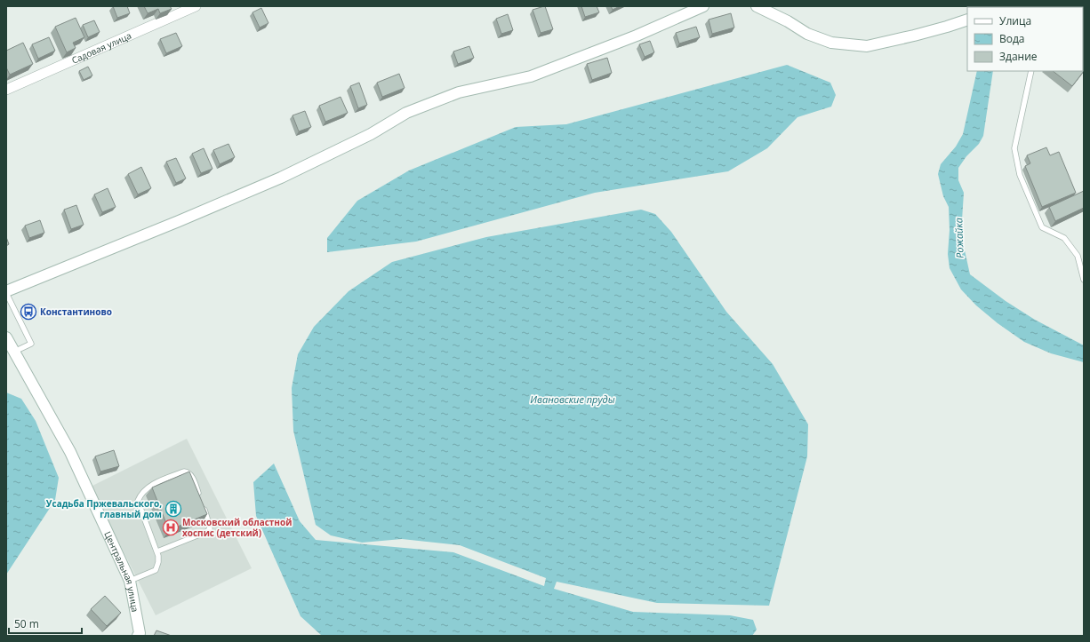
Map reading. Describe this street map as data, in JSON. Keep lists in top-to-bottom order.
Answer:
{
  "streets": {
    "street": ["Садовая улица", "Центральная улица"]
  },
  "water": ["Рожайка", "Ивановские пруды"],
  "places": {
    "bus stop": ["Константиново"],
    "building": ["Усадьба Пржевальского, главный дом"],
    "hospital": ["Московский областной хоспис (детский)"]
  },
  "legend": ["Улица", "Вода", "Здание"],
  "scale_bar": "50 m"
}
